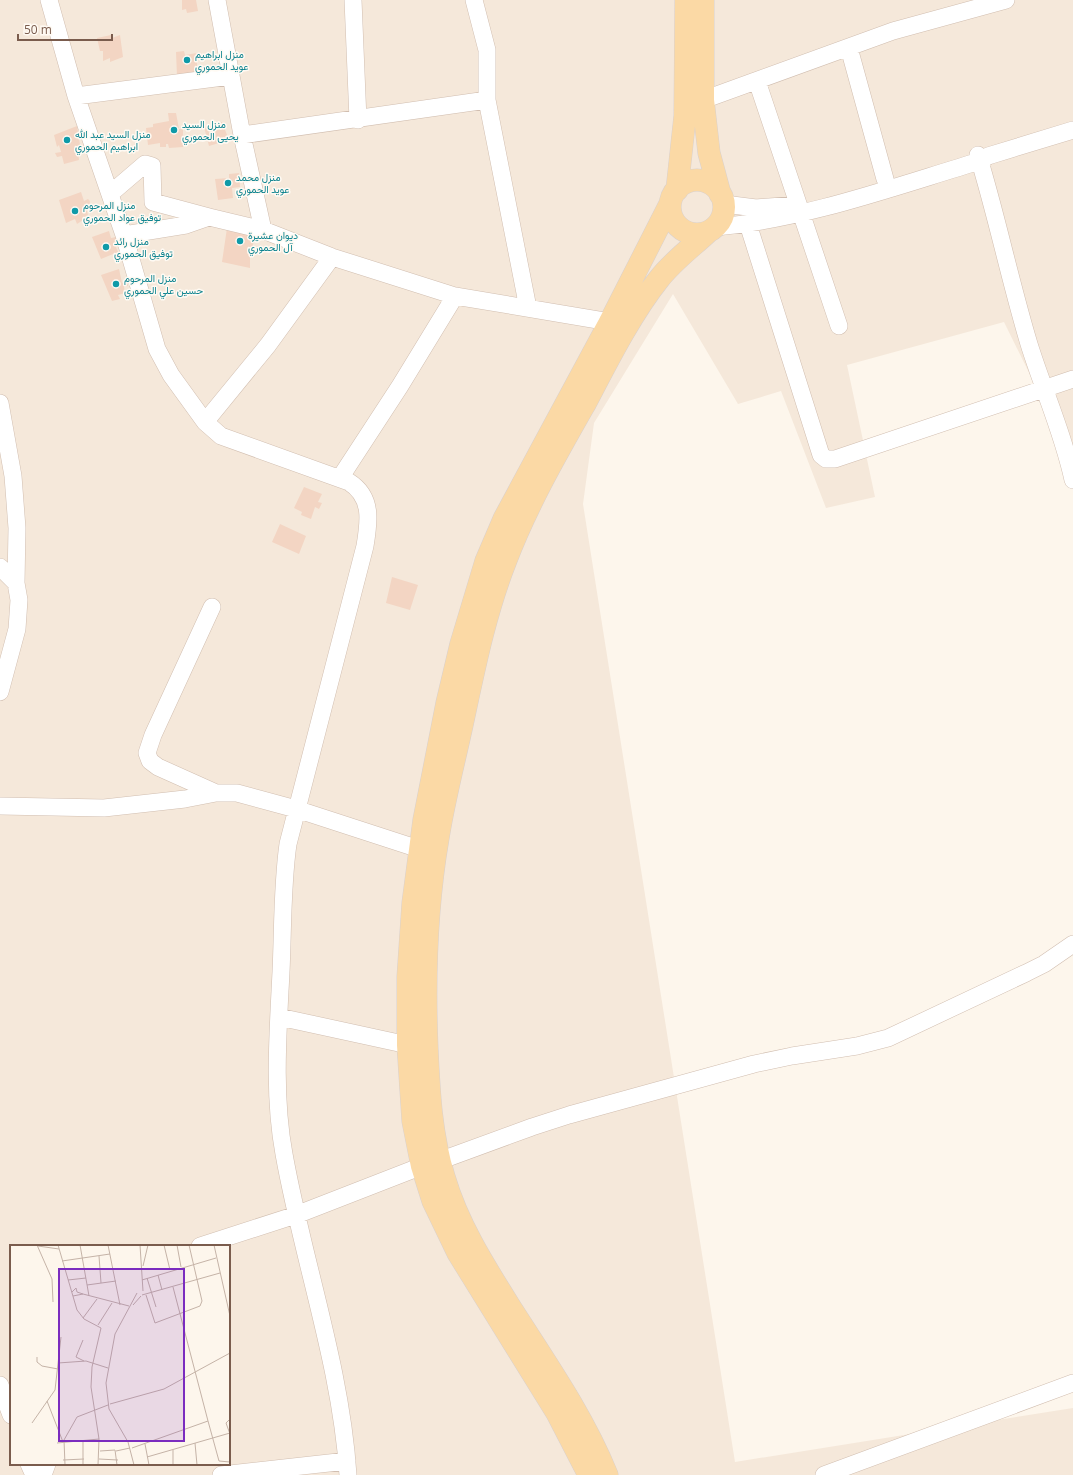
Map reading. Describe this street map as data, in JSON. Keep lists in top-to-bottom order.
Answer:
{
  "places": [
    "منزل ابراهيم عويد الحموري",
    "منزل السيد يحيى الحموري",
    "منزل السيد عبد الله ابراهيم الحموري",
    "منزل محمد عويد الحموري",
    "منزل المرحوم توفيق عواد الحموري",
    "ديوان عشيرة آل الحموري",
    "منزل رائد توفيق الحموري",
    "منزل المرحوم حسين علي الحموري"
  ],
  "scale_bar": "50 m"
}
